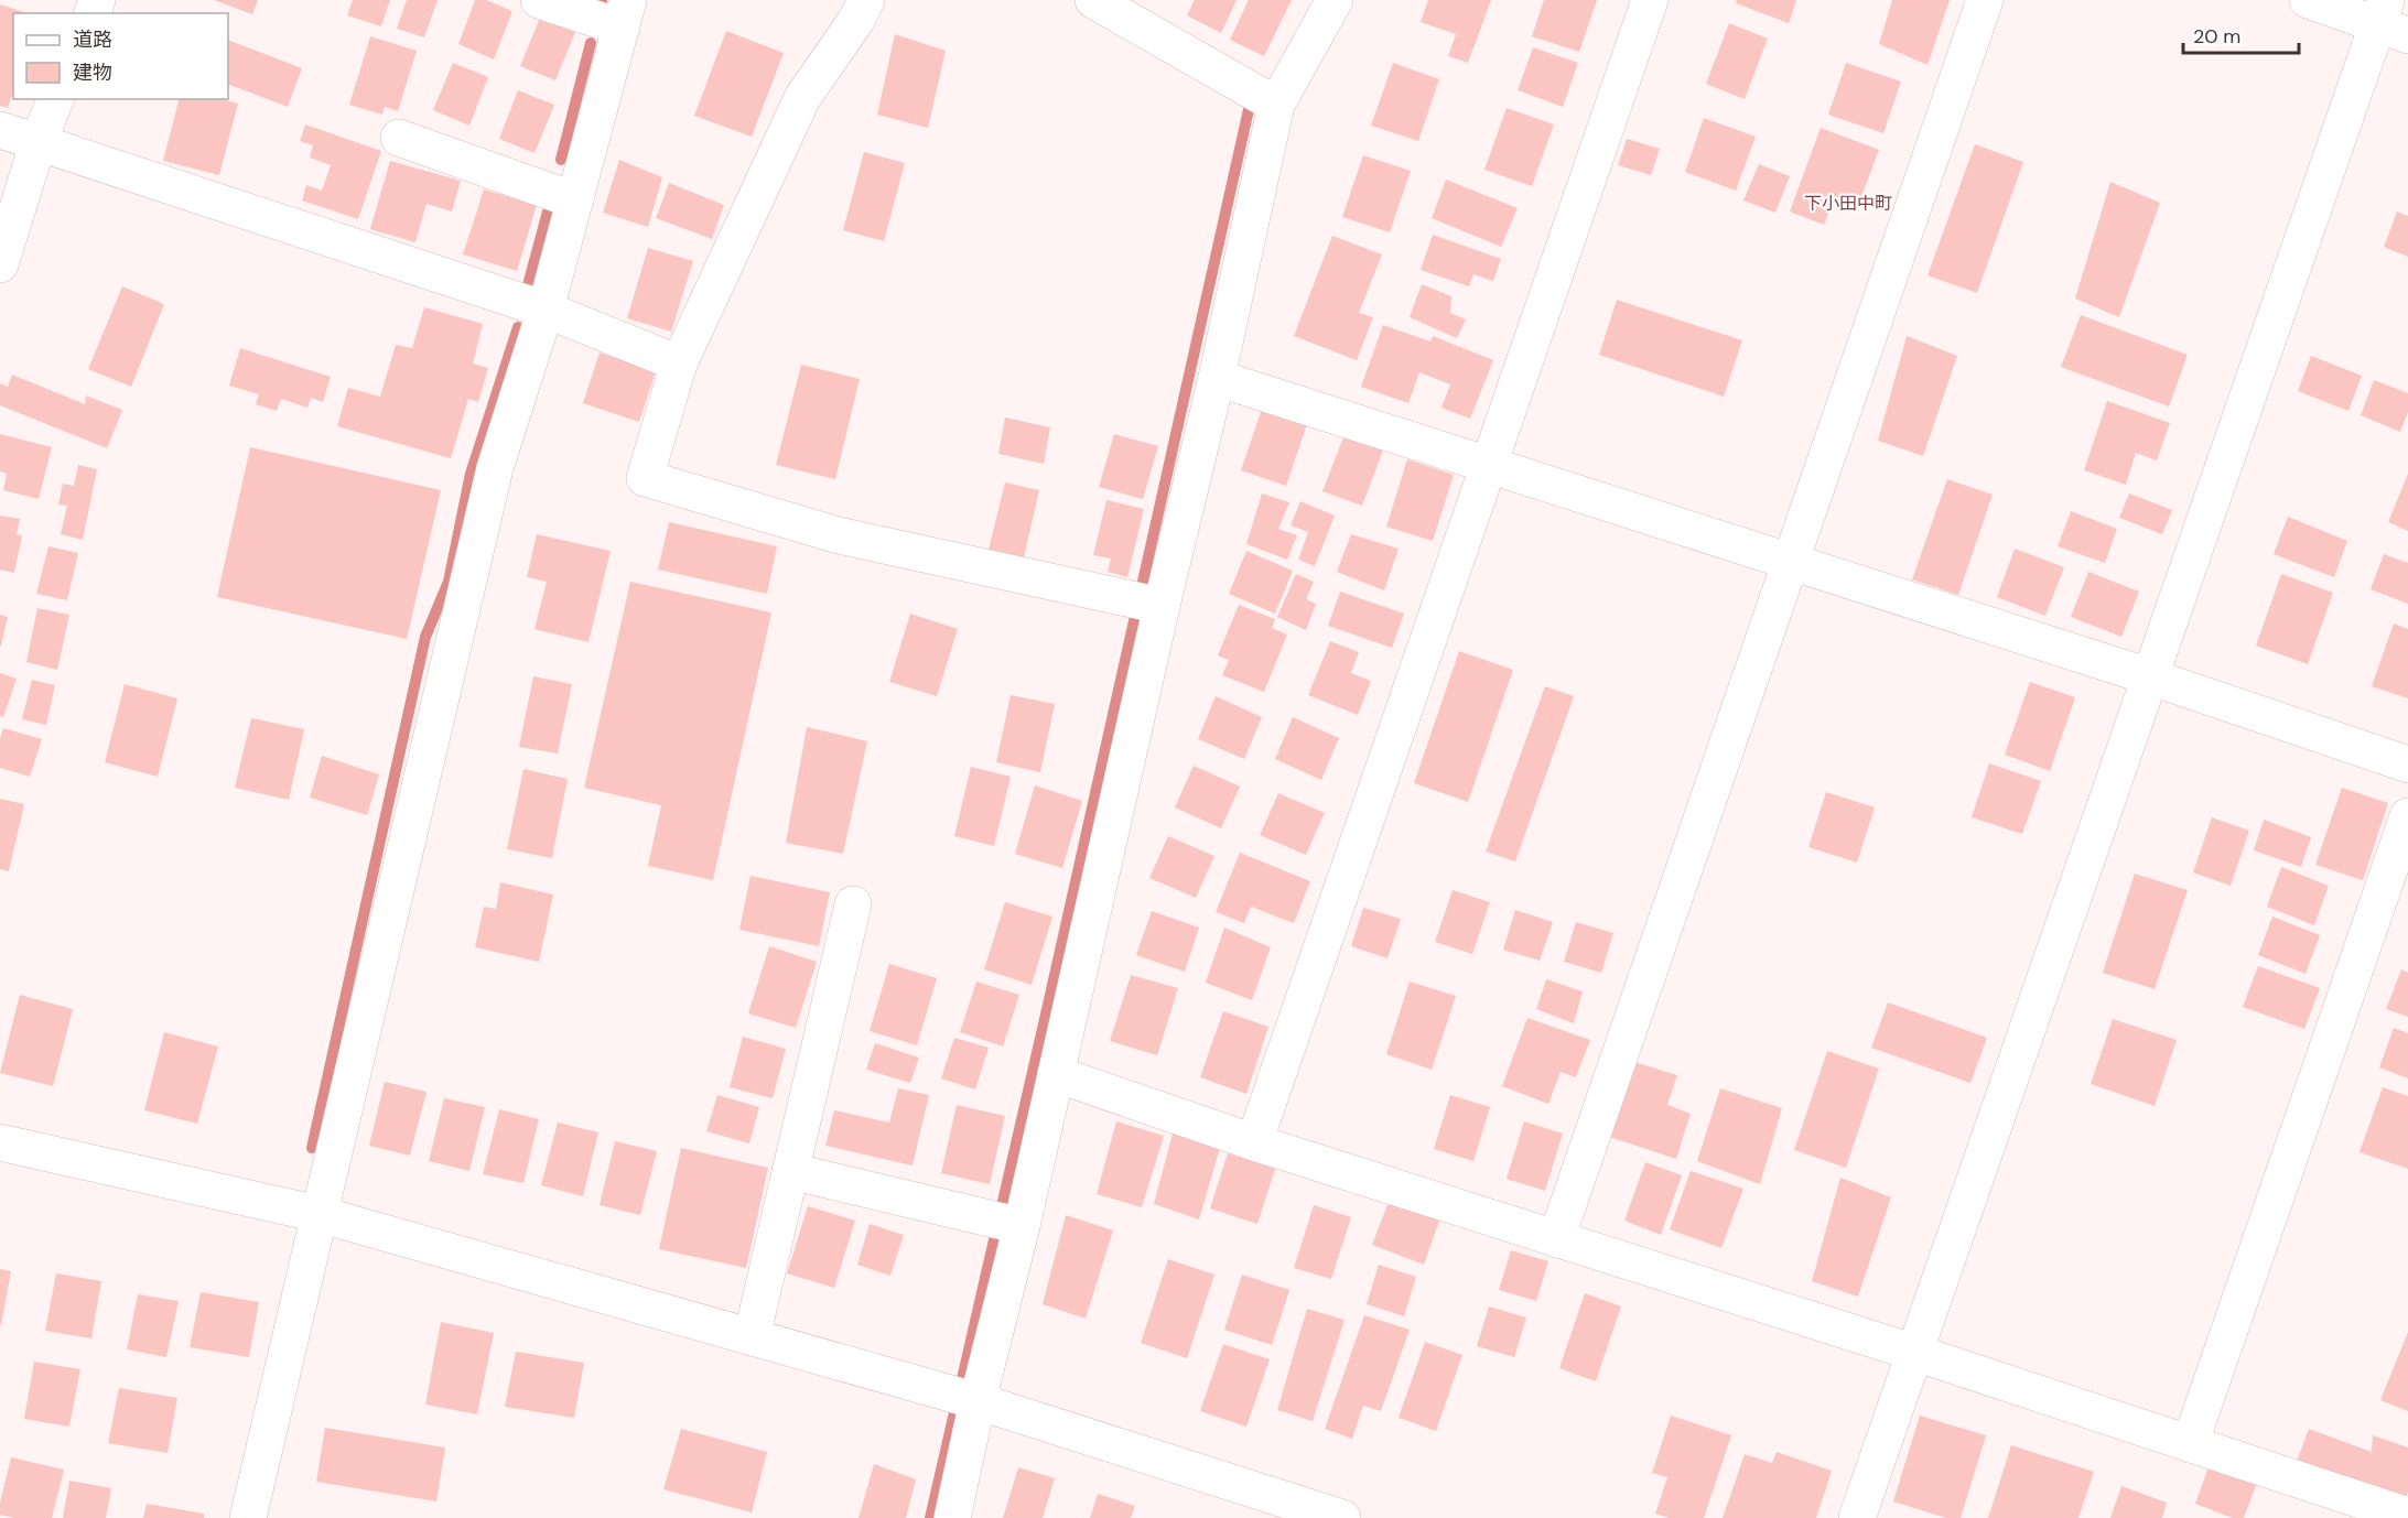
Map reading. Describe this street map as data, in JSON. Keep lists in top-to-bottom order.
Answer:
{
  "districts": ["下小田中町"],
  "legend": ["道路", "建物"],
  "scale_bar": "20 m"
}
